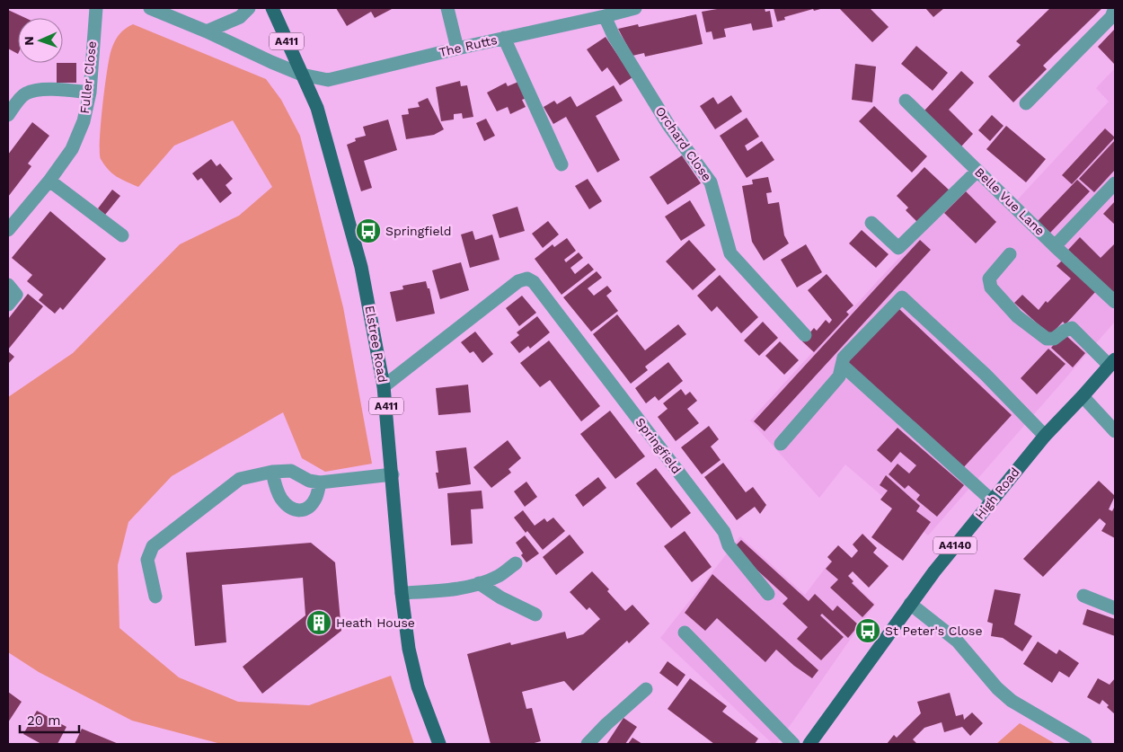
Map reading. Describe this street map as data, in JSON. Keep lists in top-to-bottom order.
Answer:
{
  "streets": {
    "main road": [
      "A411",
      "Elstree Road",
      "High Road",
      "A4140"
    ],
    "street": [
      "The Rutts",
      "Fuller Close",
      "Orchard Close",
      "Belle Vue Lane",
      "Springfield"
    ]
  },
  "crossings": [
    ["The Rutts", "Orchard Close"],
    ["The Rutts", "Elstree Road"],
    ["Elstree Road", "Springfield"]
  ],
  "places": {
    "bus stop": ["Springfield", "St Peter's Close"],
    "building": ["Heath House"]
  },
  "scale_bar": "20 m",
  "north": "left"
}
